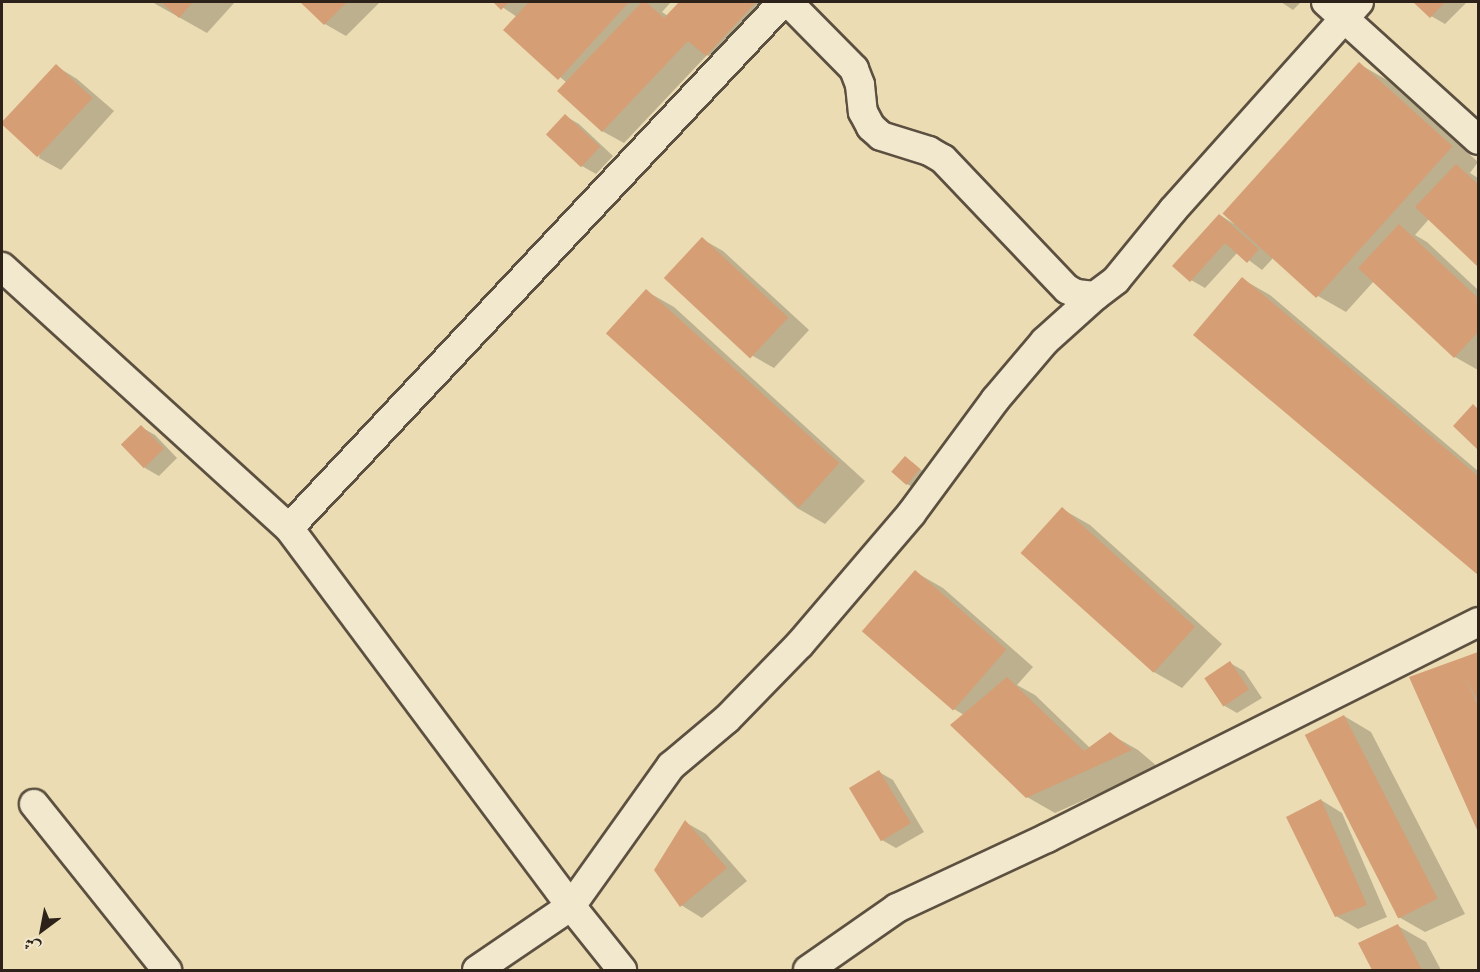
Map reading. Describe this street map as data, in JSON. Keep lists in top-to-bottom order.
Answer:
{
  "north": "bottom left"
}
